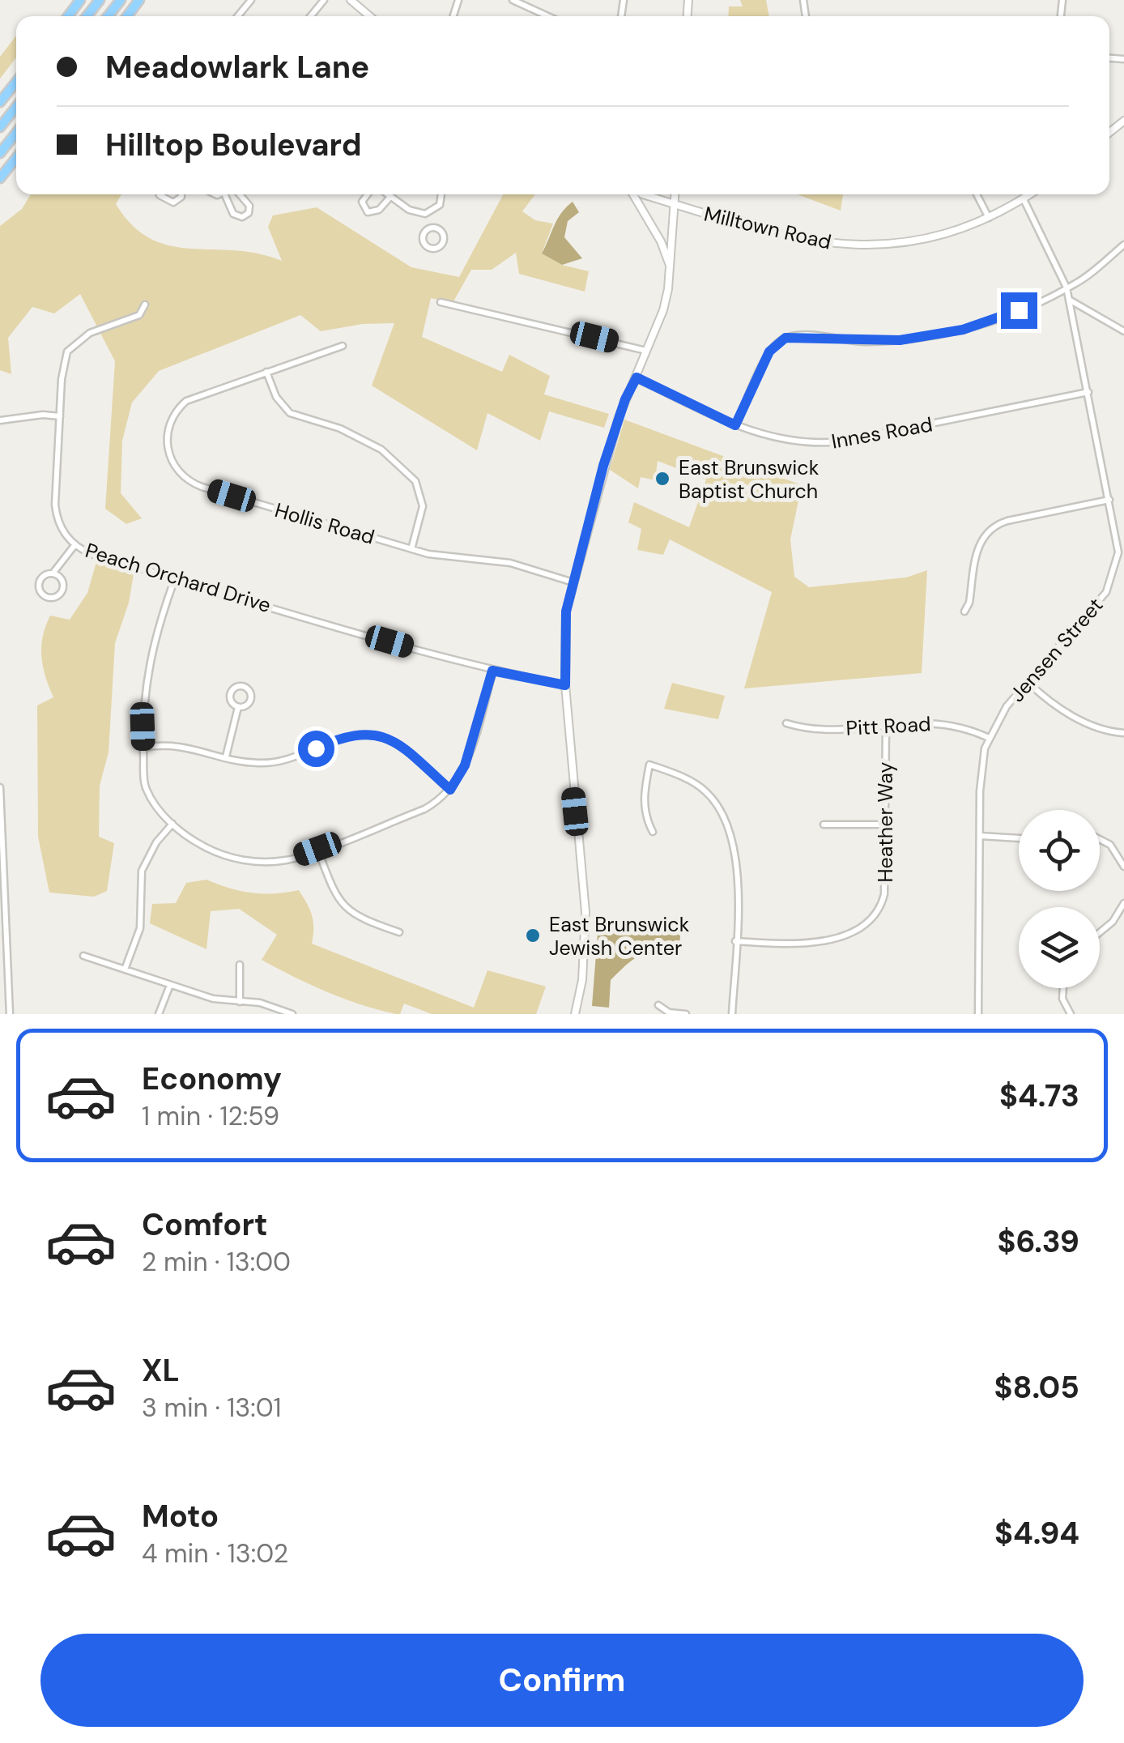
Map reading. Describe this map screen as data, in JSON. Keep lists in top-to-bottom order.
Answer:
{
  "streets": {
    "main road": ["Milltown Road"],
    "street": [
      "Innes Road",
      "Hollis Road",
      "Peach Orchard Drive",
      "Jensen Street",
      "Pitt Road",
      "Heather Way"
    ]
  },
  "crossings": [
    ["Milltown Road", "Jensen Street"],
    ["Innes Road", "Jensen Street"],
    ["Jensen Street", "Pitt Road"],
    ["Pitt Road", "Heather Way"]
  ],
  "places": ["East Brunswick Baptist Church", "East Brunswick Jewish Center"],
  "page": {
    "banner": ["Meadowlark Lane", "Hilltop Boulevard"],
    "list": [
      {
        "name": "Economy",
        "note": "1 min · 12:59",
        "value": "$4.73"
      },
      {
        "name": "Comfort",
        "note": "2 min · 13:00",
        "value": "$6.39"
      },
      {
        "name": "XL",
        "note": "3 min · 13:01",
        "value": "$8.05"
      },
      {
        "name": "Moto",
        "note": "4 min · 13:02",
        "value": "$4.94"
      }
    ],
    "buttons": "Confirm"
  }
}
